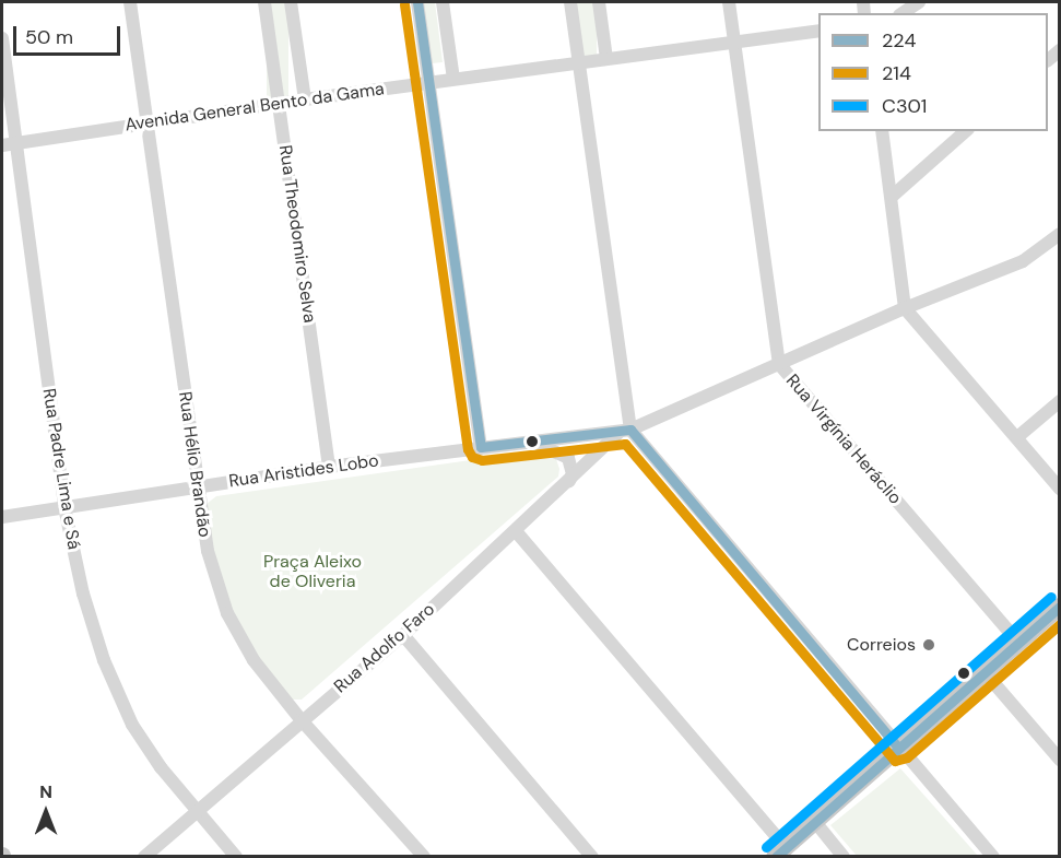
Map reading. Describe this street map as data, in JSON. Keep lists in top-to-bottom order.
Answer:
{
  "streets": {
    "street": [
      "Avenida General Bento da Gama",
      "Rua Theodomiro Selva",
      "Rua Virgínia Heráclio",
      "Rua Hélio Brandão",
      "Rua Padre Lima e Sá",
      "Rua Aristides Lobo",
      "Rua Adolfo Faro"
    ]
  },
  "crossings": [
    ["Avenida General Bento da Gama", "Rua Theodomiro Selva"],
    ["Avenida General Bento da Gama", "Rua Virgínia Heráclio"],
    ["Avenida General Bento da Gama", "Rua Hélio Brandão"],
    ["Avenida General Bento da Gama", "Rua Padre Lima e Sá"],
    ["Rua Theodomiro Selva", "Rua Aristides Lobo"],
    ["Rua Hélio Brandão", "Rua Aristides Lobo"],
    ["Rua Hélio Brandão", "Rua Adolfo Faro"],
    ["Rua Padre Lima e Sá", "Rua Aristides Lobo"],
    ["Rua Padre Lima e Sá", "Rua Adolfo Faro"],
    ["Rua Aristides Lobo", "Rua Adolfo Faro"]
  ],
  "parks": ["Praça Aleixo de Oliveria"],
  "places": ["Correios"],
  "lines": ["transit line 224", "transit line 214", "transit line C301"],
  "legend": ["224", "214", "C301"],
  "scale_bar": "50 m",
  "north": "top"
}
